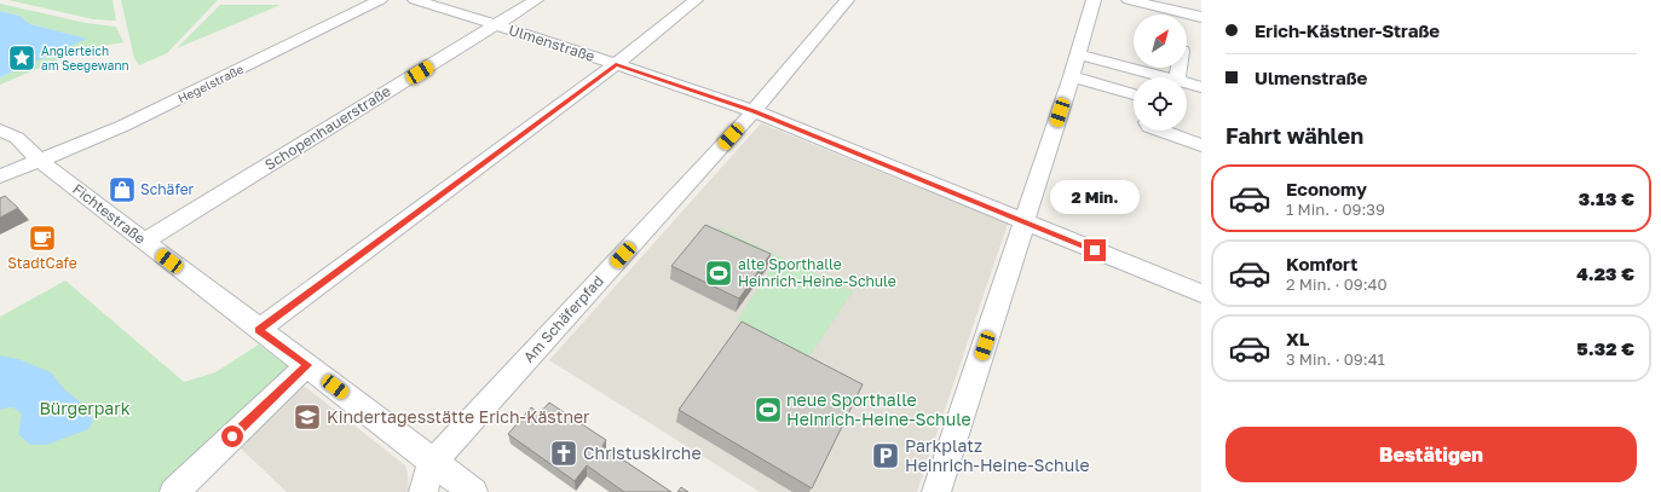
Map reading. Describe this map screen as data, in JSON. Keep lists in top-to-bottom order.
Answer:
{
  "streets": {
    "street": [
      "Ulmenstraße",
      "Hegelstraße",
      "Schopenhauerstraße",
      "Fichtestraße",
      "Am Schäferpfad"
    ]
  },
  "crossings": [
    ["Ulmenstraße", "Schopenhauerstraße"],
    ["Ulmenstraße", "Am Schäferpfad"],
    ["Hegelstraße", "Fichtestraße"],
    ["Schopenhauerstraße", "Fichtestraße"],
    ["Fichtestraße", "Am Schäferpfad"]
  ],
  "parks": ["Bürgerpark"],
  "places": {
    "place": ["Anglerteich am Seegewann"],
    "shop": ["Schäfer"],
    "cafe": ["StadtCafe"],
    "sports": ["alte Sporthalle Heinrich-Heine-Schule", "neue Sporthalle Heinrich-Heine-Schule"],
    "school or university": ["Kindertagesstätte Erich-Kästner"],
    "church": ["Christuskirche"],
    "parking": ["Parkplatz Heinrich-Heine-Schule"]
  },
  "north": "top right",
  "page": {
    "banner": ["Erich-Kästner-Straße", "Ulmenstraße"],
    "heading": "Fahrt wählen",
    "list": [
      {
        "name": "Economy",
        "note": "1 Min. · 09:39",
        "value": "3.13 €"
      },
      {
        "name": "Komfort",
        "note": "2 Min. · 09:40",
        "value": "4.23 €"
      },
      {
        "name": "XL",
        "note": "3 Min. · 09:41",
        "value": "5.32 €"
      }
    ],
    "bubble": "2 Min.",
    "buttons": "Bestätigen"
  }
}
